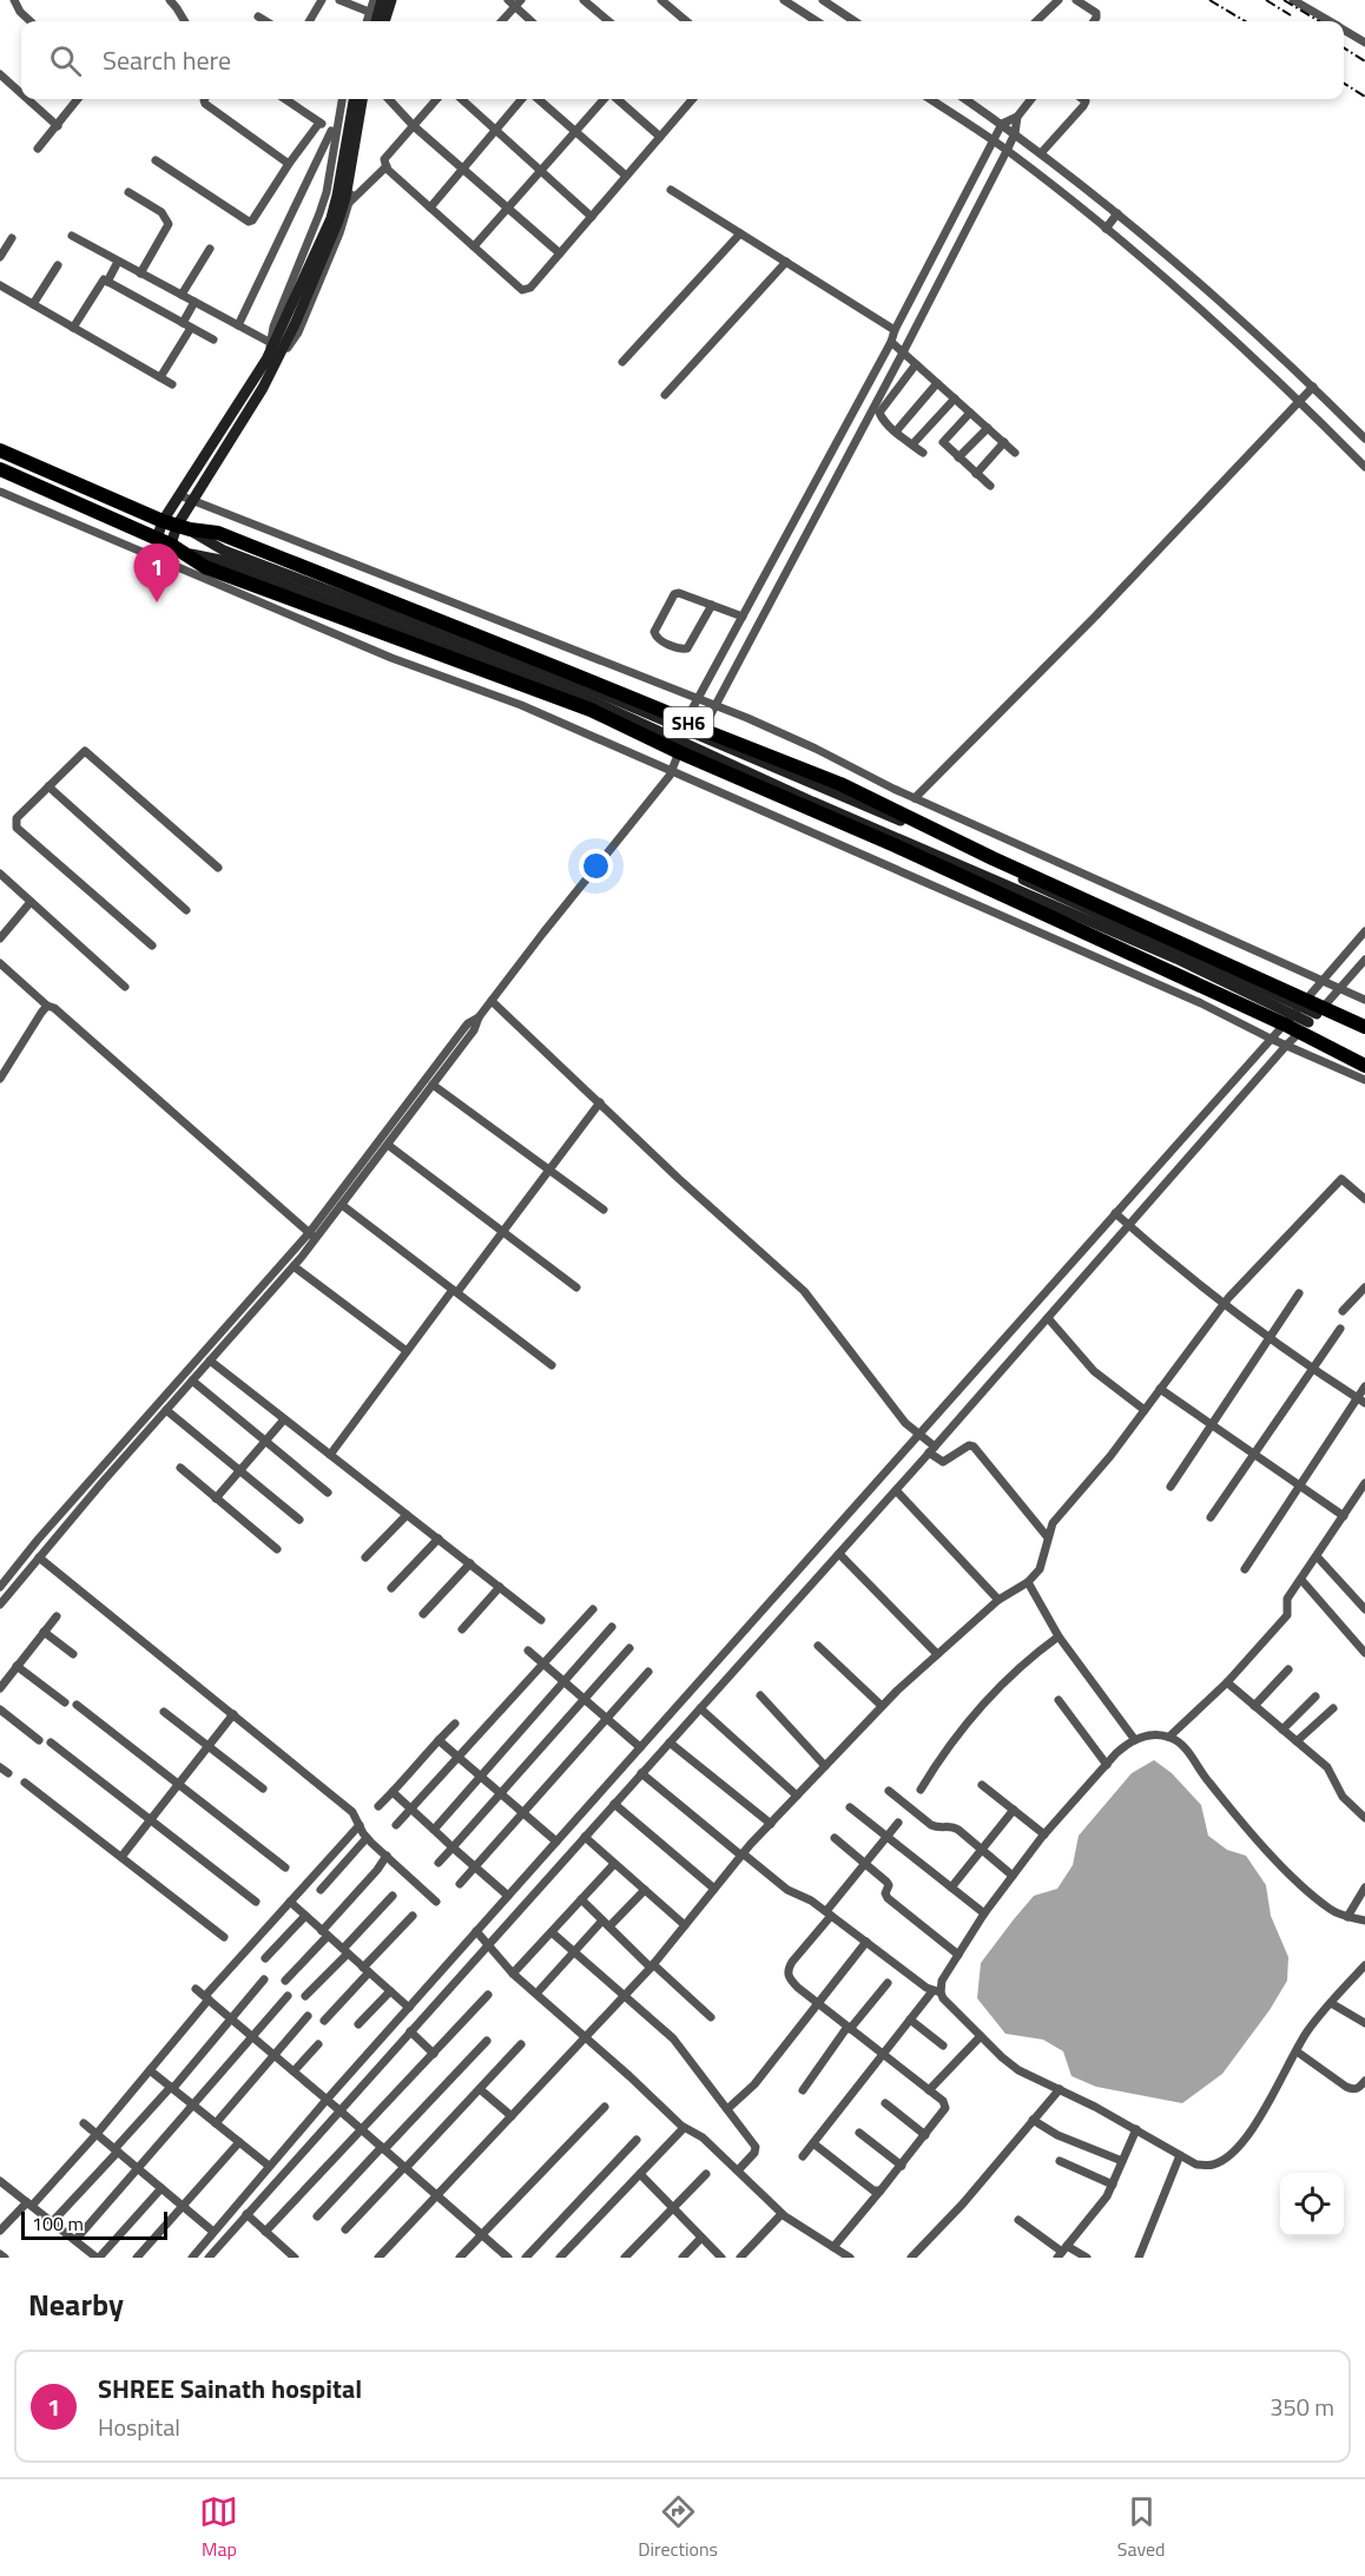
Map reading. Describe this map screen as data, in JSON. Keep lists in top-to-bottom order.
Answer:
{
  "streets": {
    "highway": ["SH6"]
  },
  "scale_bar": "100 m",
  "page": {
    "search": "Search here",
    "pins": "1",
    "scale": "100 m",
    "heading": "Nearby",
    "list": [
      {
        "mark": "1",
        "name": "SHREE Sainath hospital",
        "note": "Hospital",
        "value": "350 m"
      }
    ],
    "nav": ["Map", "Directions", "Saved"]
  }
}
